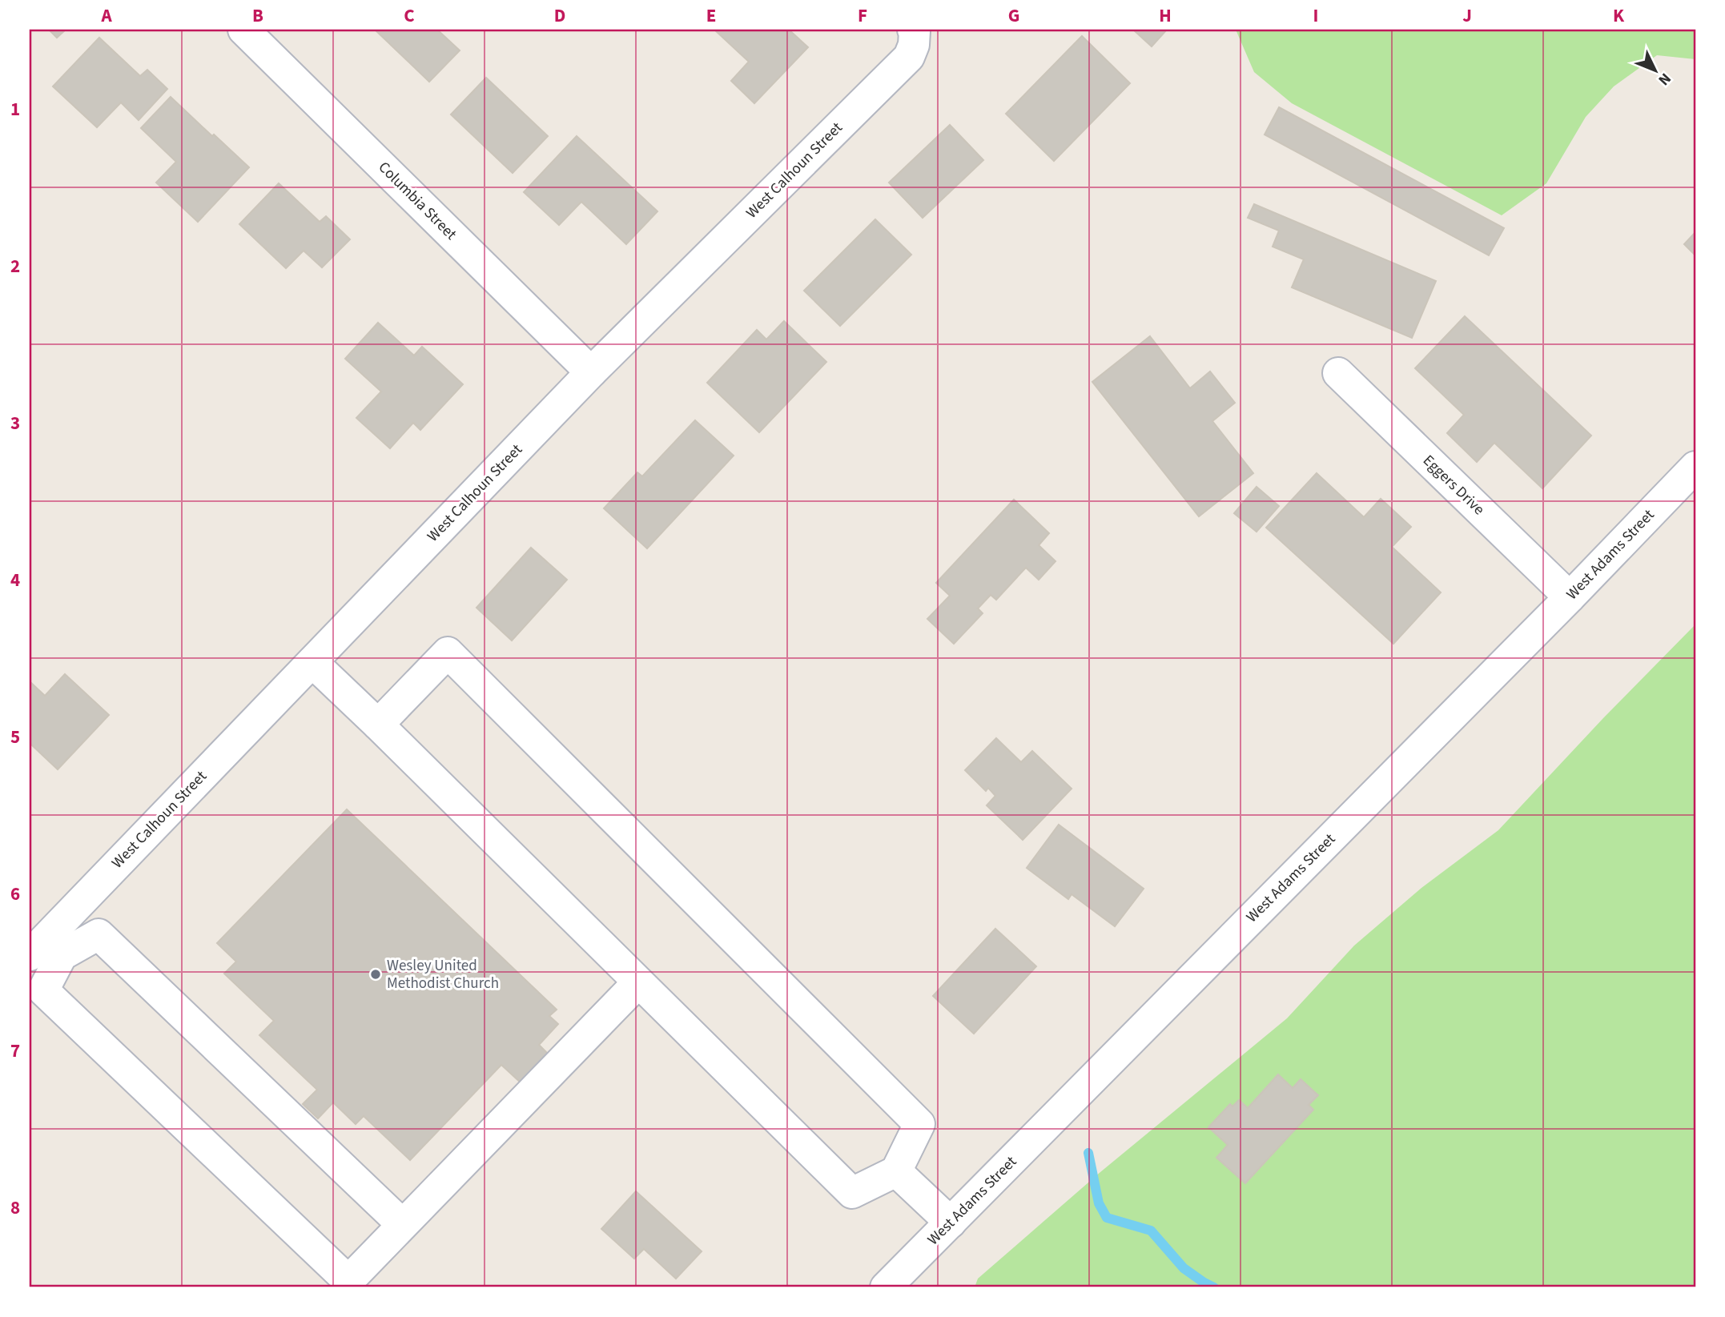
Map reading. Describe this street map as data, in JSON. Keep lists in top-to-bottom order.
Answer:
{
  "streets": {
    "street": [
      "West Calhoun Street",
      "Columbia Street",
      "Eggers Drive",
      "West Adams Street"
    ]
  },
  "crossings": [
    ["West Calhoun Street", "Columbia Street"],
    ["Eggers Drive", "West Adams Street"]
  ],
  "places": ["Wesley United Methodist Church"],
  "north": "bottom right",
  "grid": {
    "columns": [
      "A",
      "B",
      "C",
      "D",
      "E",
      "F",
      "G",
      "H",
      "I",
      "J",
      "K"
    ],
    "rows": [
      "1",
      "2",
      "3",
      "4",
      "5",
      "6",
      "7",
      "8"
    ]
  }
}
